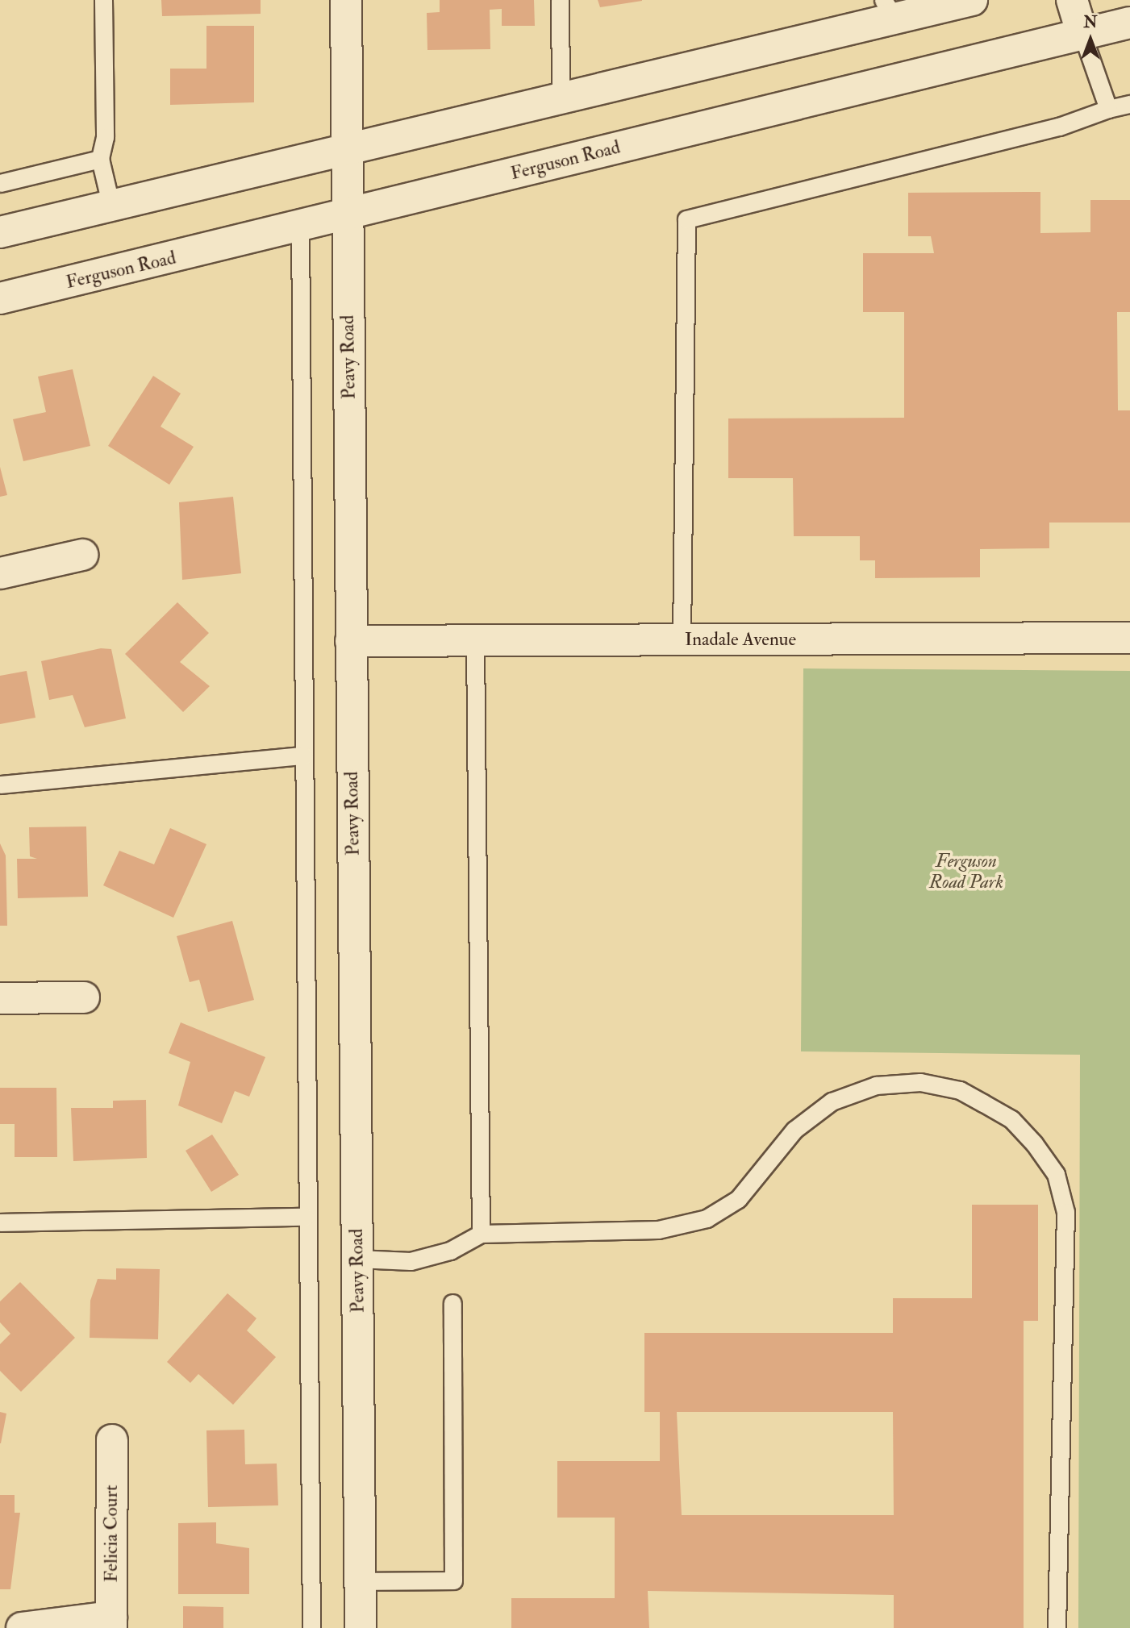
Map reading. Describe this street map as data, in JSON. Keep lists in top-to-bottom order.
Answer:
{
  "streets": {
    "street": [
      "Ferguson Road",
      "Peavy Road",
      "Inadale Avenue",
      "Felicia Court"
    ]
  },
  "crossings": [
    ["Ferguson Road", "Peavy Road"],
    ["Peavy Road", "Inadale Avenue"]
  ],
  "parks": ["Ferguson Road Park"],
  "north": "top"
}
